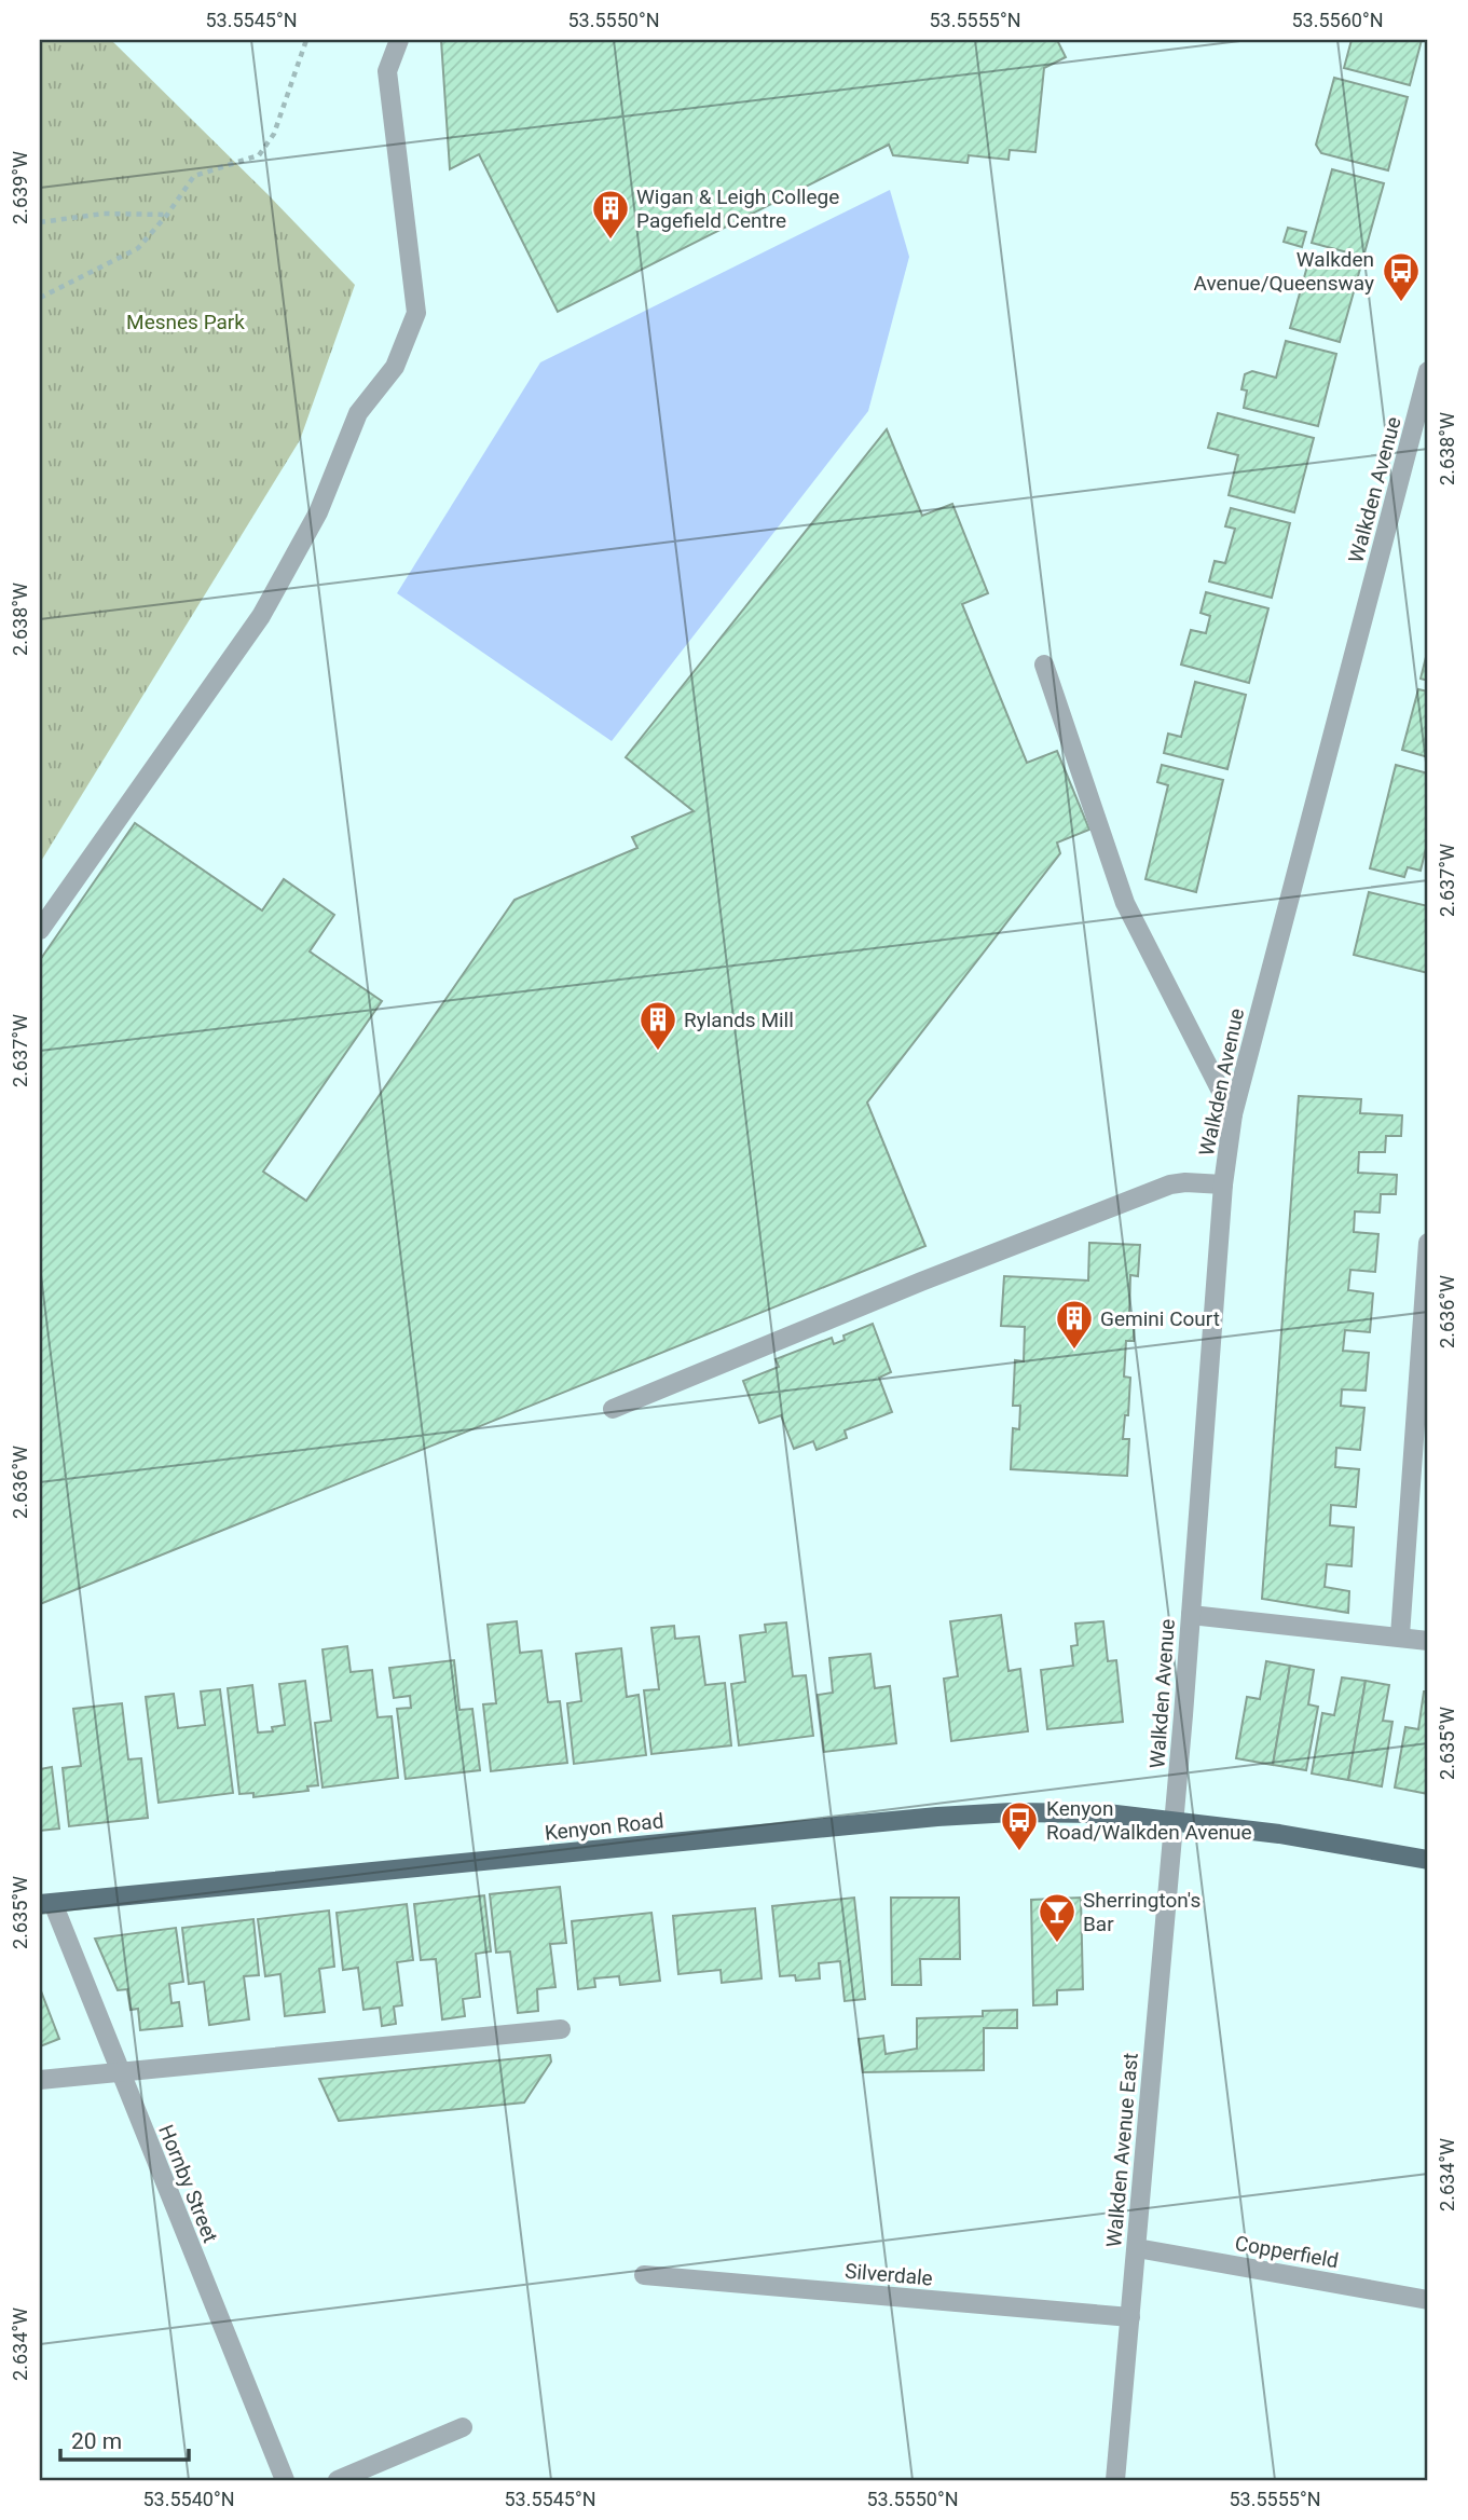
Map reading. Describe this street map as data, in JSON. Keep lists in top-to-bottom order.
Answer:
{
  "streets": {
    "main road": ["Kenyon Road"],
    "street": [
      "Walkden Avenue",
      "Walkden Avenue East",
      "Hornby Street",
      "Copperfield",
      "Silverdale"
    ]
  },
  "crossings": [
    ["Walkden Avenue", "Kenyon Road"],
    ["Walkden Avenue", "Walkden Avenue East"],
    ["Kenyon Road", "Walkden Avenue East"],
    ["Kenyon Road", "Hornby Street"],
    ["Walkden Avenue East", "Copperfield"],
    ["Walkden Avenue East", "Silverdale"]
  ],
  "parks": ["Mesnes Park"],
  "places": {
    "building": ["Wigan & Leigh College Pagefield Centre", "Rylands Mill", "Gemini Court"],
    "bus stop": ["Walkden Avenue/Queensway", "Kenyon Road/Walkden Avenue"],
    "bar": ["Sherrington's Bar"]
  },
  "scale_bar": "20 m",
  "coordinates": [
    "53.5545°N",
    "53.5550°N",
    "53.5555°N",
    "53.5560°N",
    "2.639°W",
    "2.638°W",
    "2.637°W",
    "2.636°W",
    "2.635°W",
    "2.634°W",
    "53.5540°N"
  ]
}
